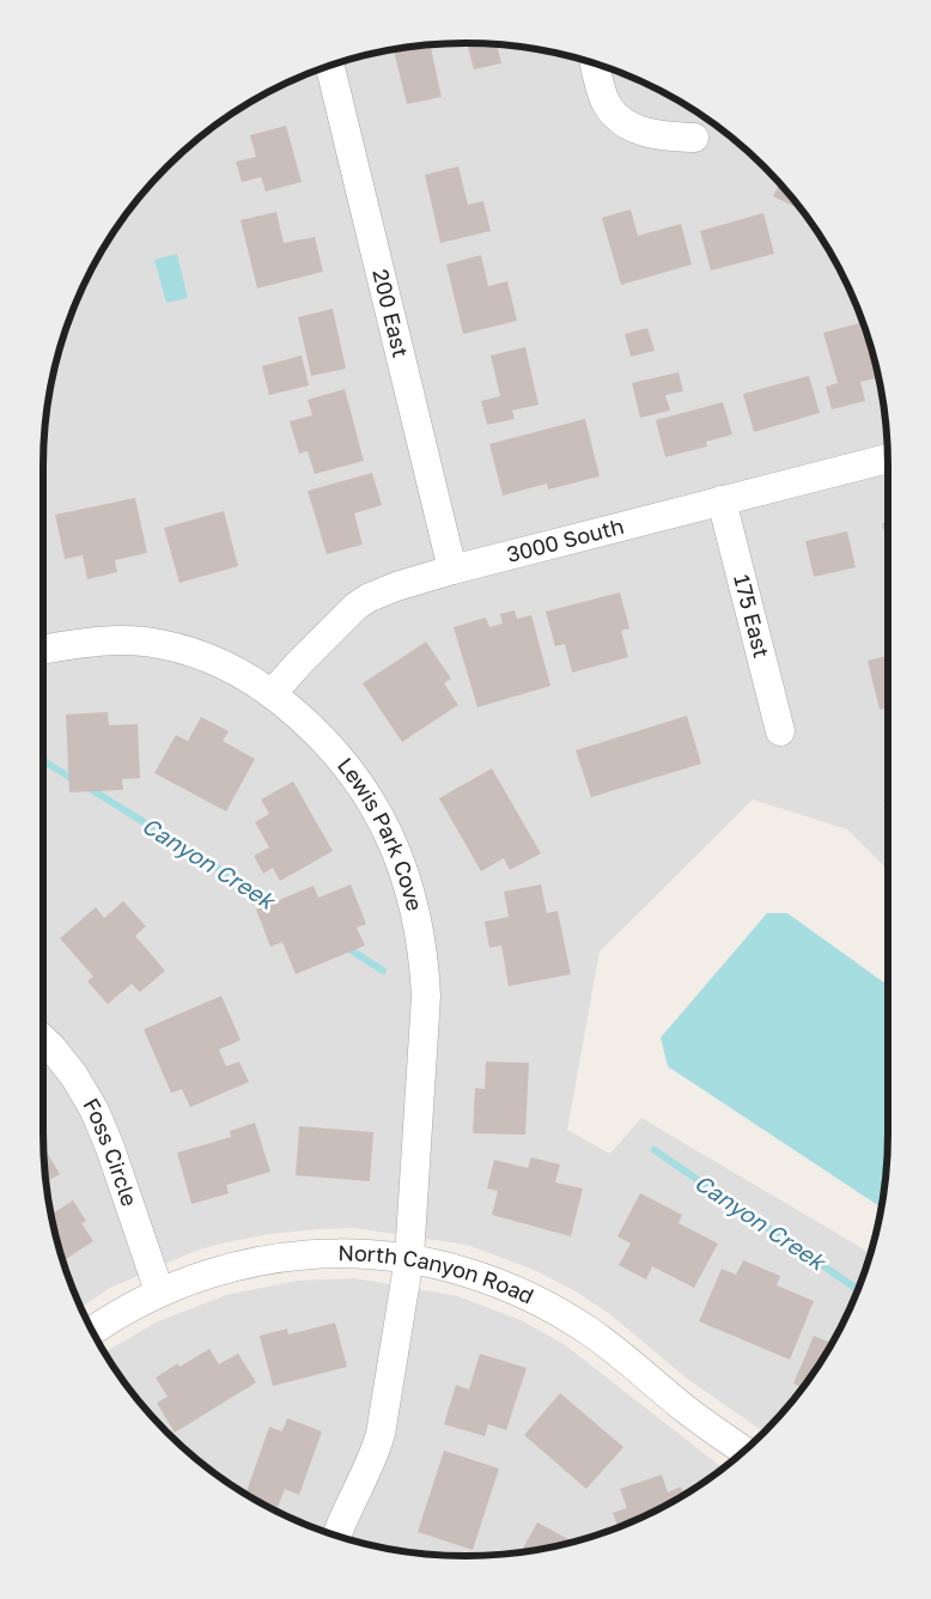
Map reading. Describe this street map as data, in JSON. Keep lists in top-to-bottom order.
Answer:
{
  "streets": {
    "street": [
      "200 East",
      "3000 South",
      "175 East",
      "Lewis Park Cove",
      "Foss Circle",
      "North Canyon Road"
    ]
  },
  "crossings": [
    ["200 East", "3000 South"],
    ["3000 South", "175 East"],
    ["3000 South", "Lewis Park Cove"],
    ["Lewis Park Cove", "North Canyon Road"],
    ["Foss Circle", "North Canyon Road"]
  ],
  "water": ["Canyon Creek"]
}
